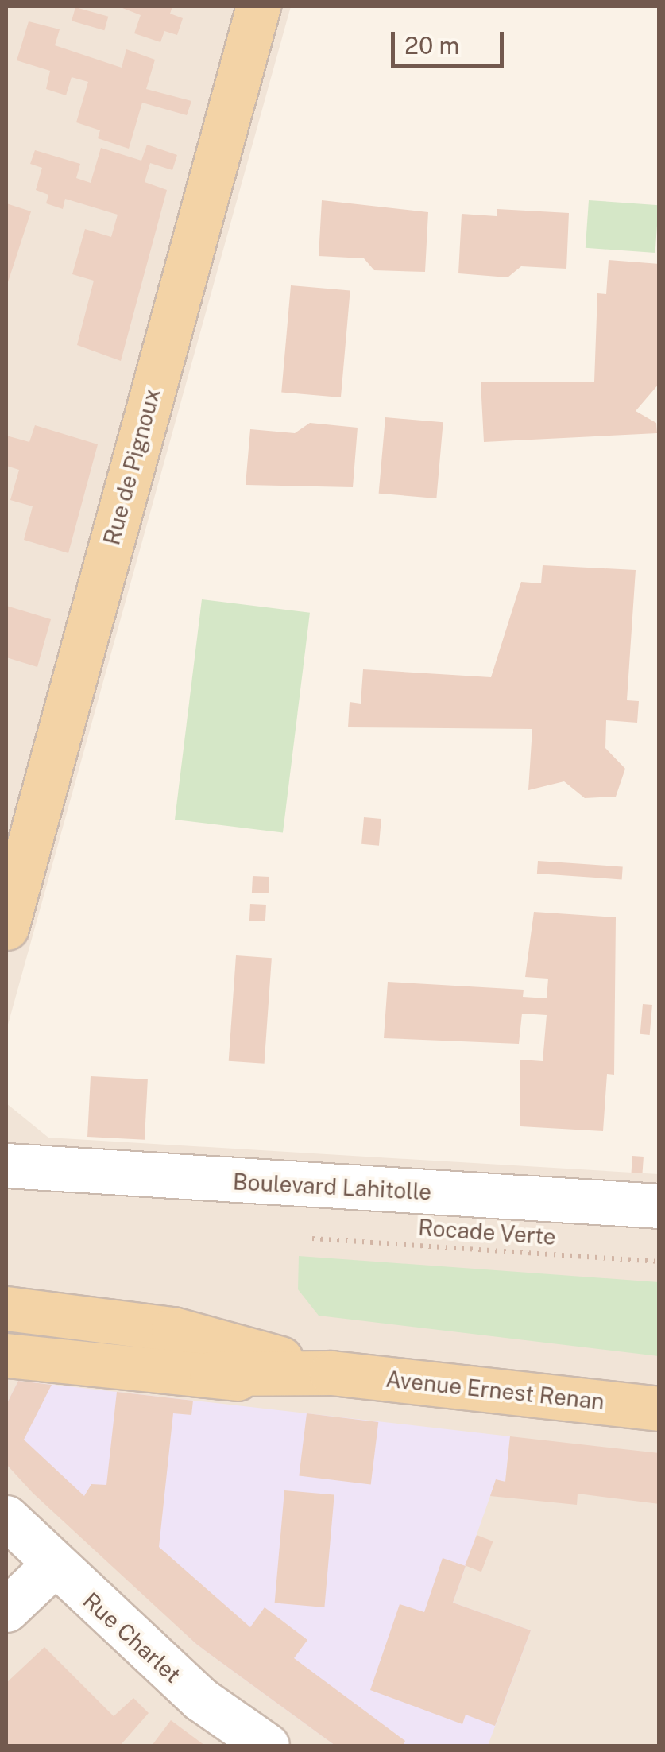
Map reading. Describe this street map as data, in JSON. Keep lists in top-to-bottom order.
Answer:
{
  "streets": {
    "main road": ["Rue de Pignoux", "Avenue Ernest Renan"],
    "street": ["Boulevard Lahitolle", "Rue Charlet"],
    "path": ["Rocade Verte"]
  },
  "scale_bar": "20 m"
}
